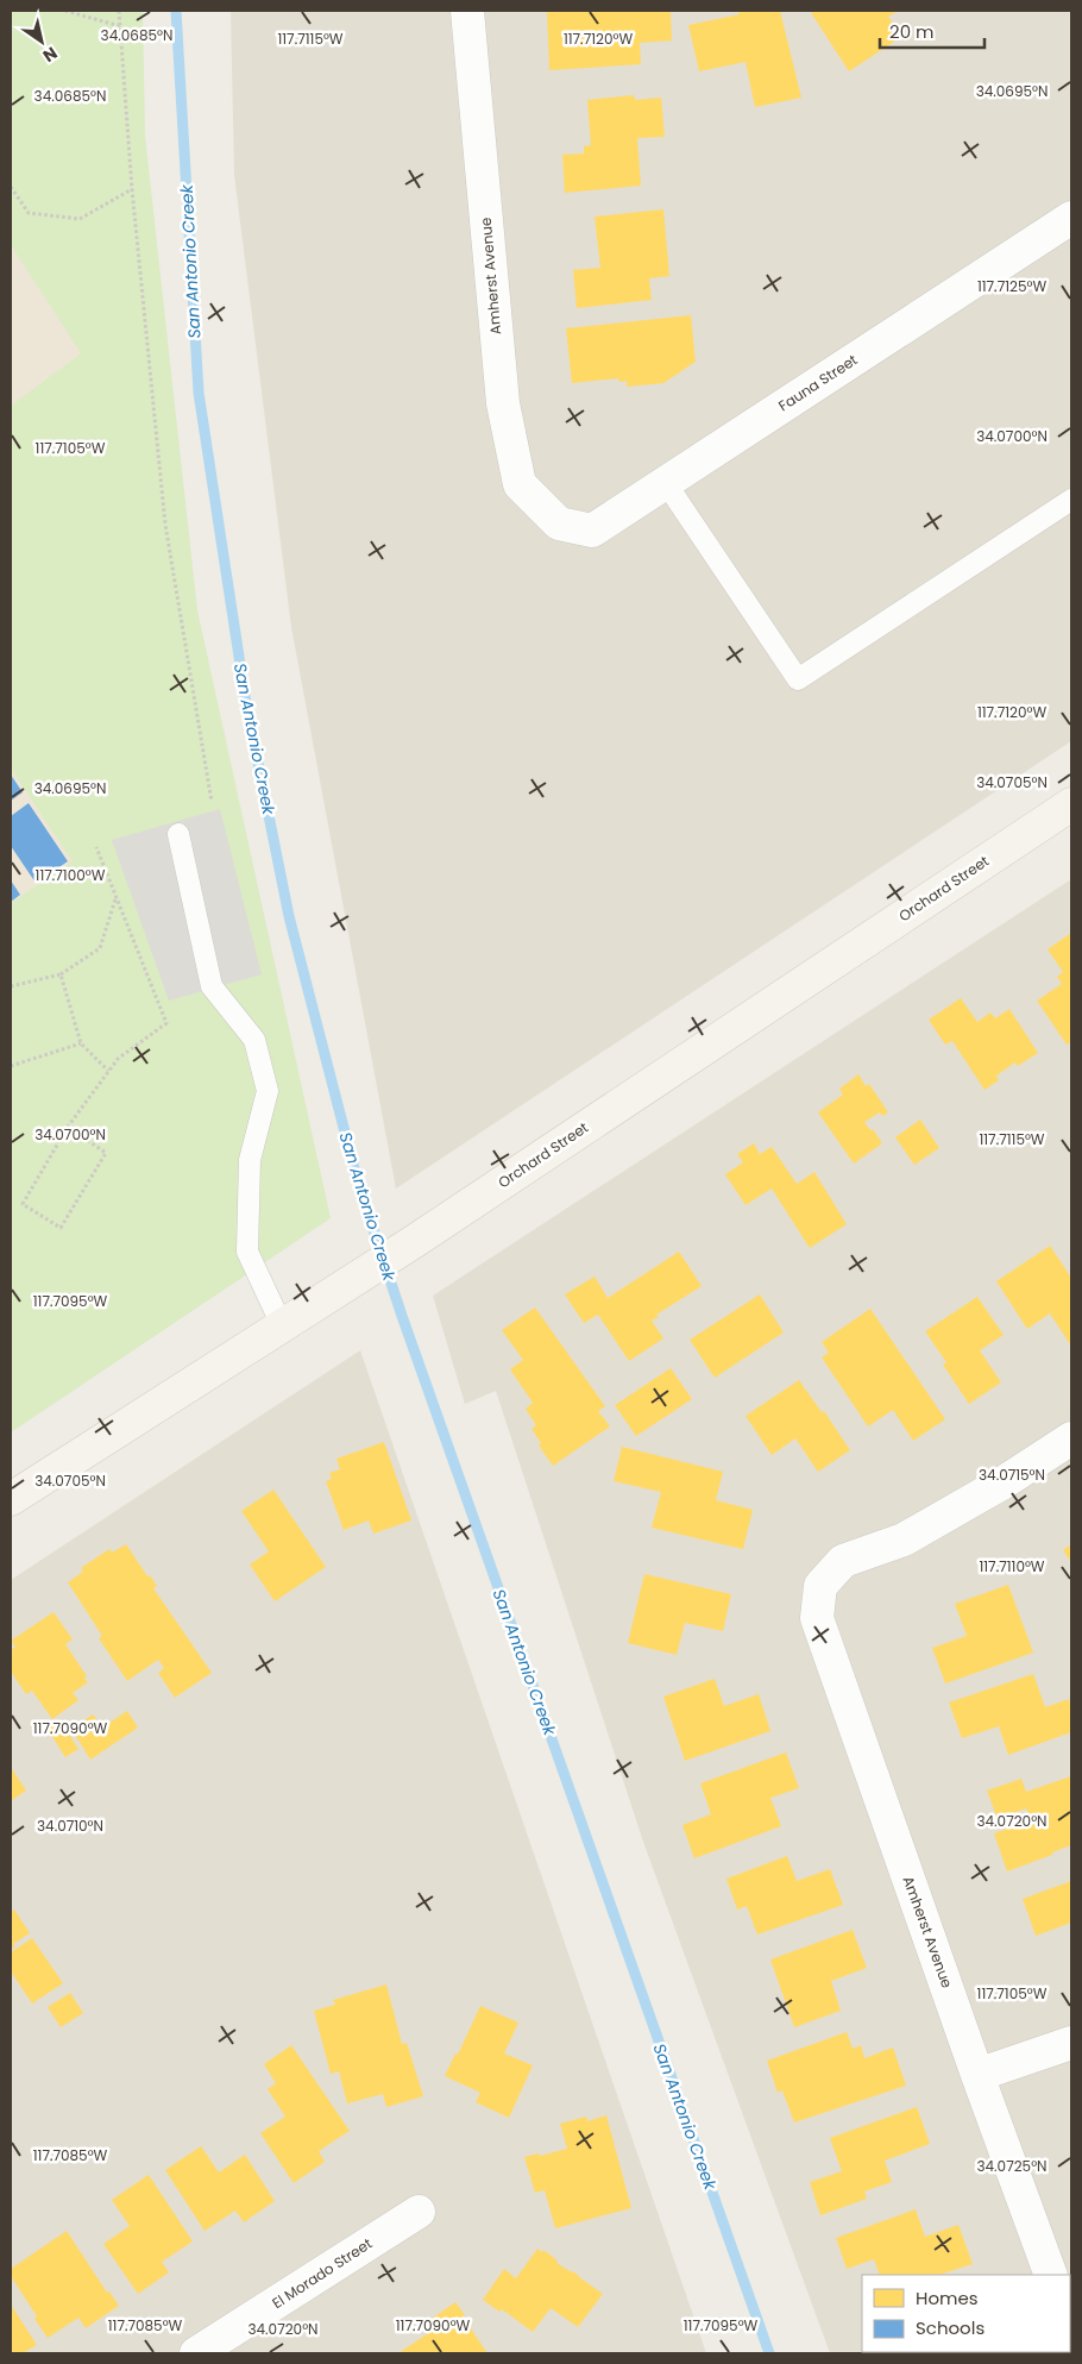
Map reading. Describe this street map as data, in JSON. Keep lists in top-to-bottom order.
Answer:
{
  "streets": {
    "street": [
      "Amherst Avenue",
      "Fauna Street",
      "Orchard Street",
      "El Morado Street"
    ]
  },
  "crossings": [
    ["Amherst Avenue", "Fauna Street"]
  ],
  "water": ["San Antonio Creek"],
  "legend": ["Homes", "Schools"],
  "scale_bar": "20 m",
  "north": "bottom right",
  "coordinates": [
    "34.0685°N",
    "117.7120°W",
    "117.7115°W",
    "34.0695°N",
    "117.7125°W",
    "34.0700°N",
    "117.7105°W",
    "34.0705°N",
    "117.7100°W",
    "117.7095°W",
    "34.0715°N",
    "117.7110°W",
    "117.7090°W",
    "34.0720°N",
    "34.0710°N",
    "117.7085°W",
    "34.0725°N"
  ]
}
